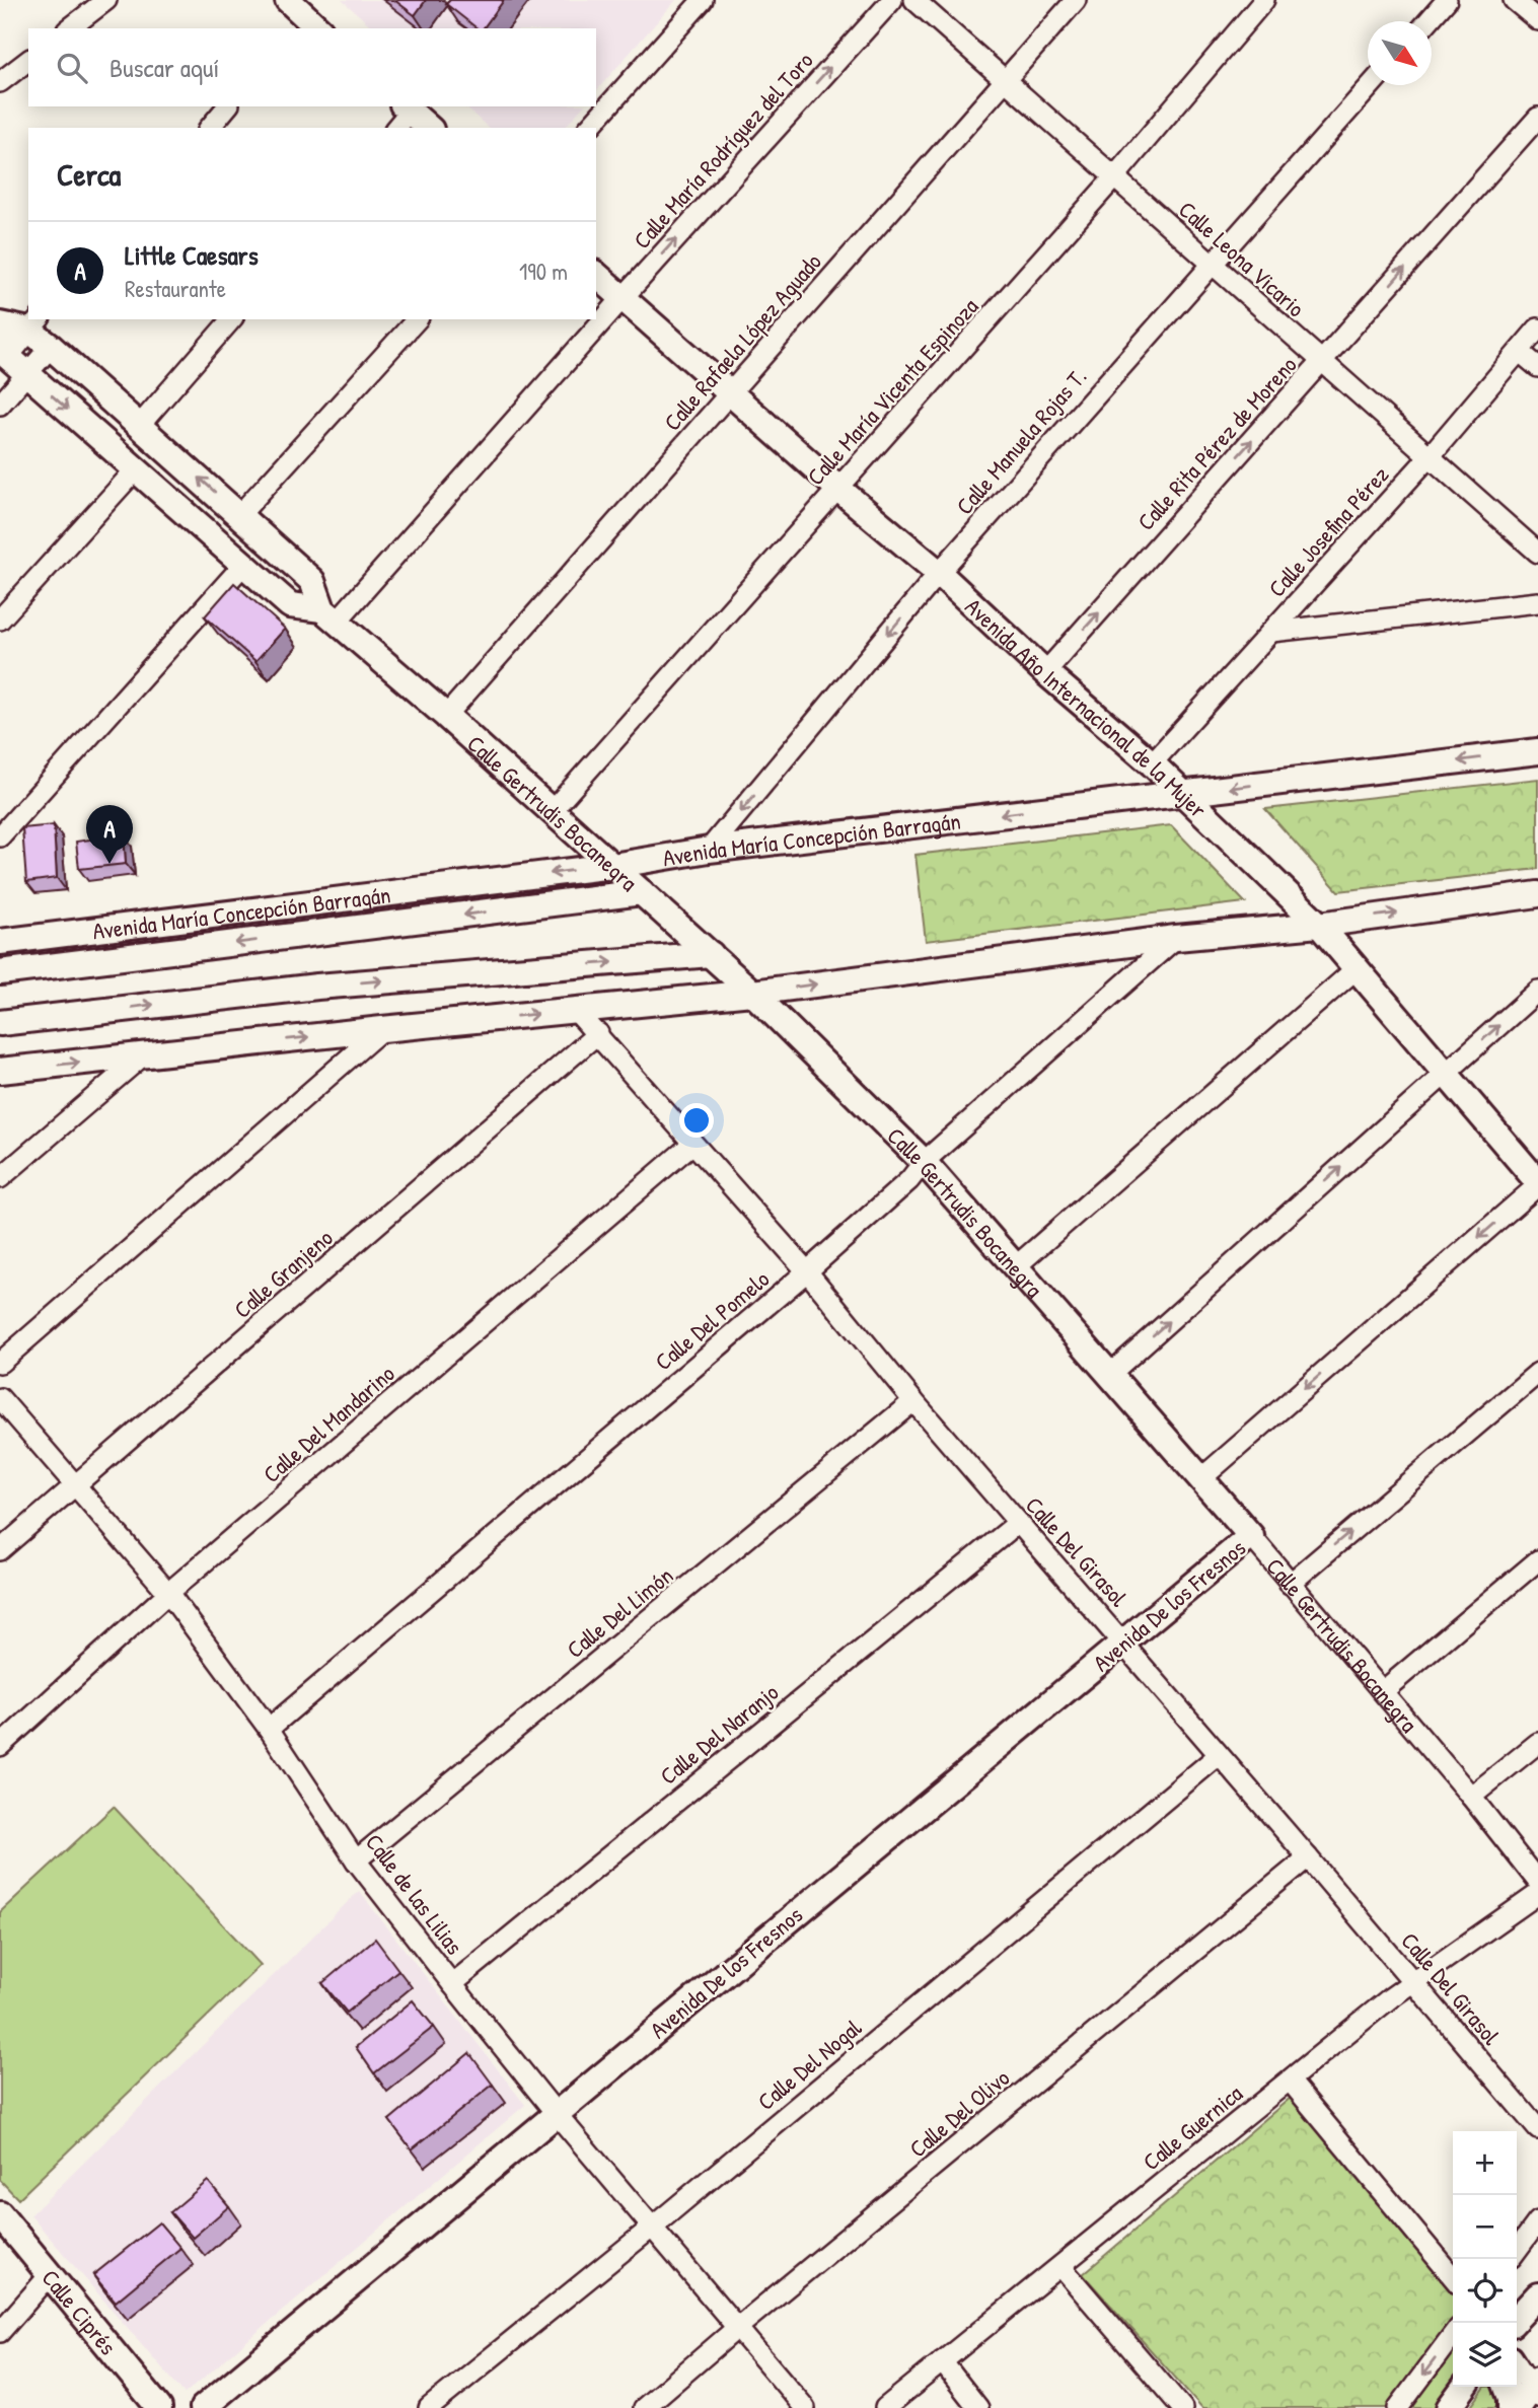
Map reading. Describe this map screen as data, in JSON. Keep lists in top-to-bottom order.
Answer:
{
  "streets": {
    "street": [
      "Calle María Rodríguez del Toro",
      "Calle Leona Vicario",
      "Calle Rafaela López Aguado",
      "Calle María Vicenta Espinoza",
      "Calle Manuela Rojas T.",
      "Calle Rita Pérez de Moreno",
      "Calle Josefina Pérez",
      "Avenida Año Internacional de la Mujer",
      "Calle Gertrudis Bocanegra",
      "Avenida María Concepción Barragán",
      "Calle Granjeno",
      "Calle Del Pomelo",
      "Calle Del Mandarino",
      "Calle Del Girasol",
      "Avenida De los Fresnos",
      "Calle Del Limón",
      "Calle Del Naranjo",
      "Calle de las Lilias",
      "Calle Del Nogal",
      "Calle Del Olivo",
      "Calle Guernica",
      "Calle Ciprés"
    ]
  },
  "crossings": [
    ["Calle María Rodríguez del Toro", "Avenida Año Internacional de la Mujer"],
    ["Calle María Rodríguez del Toro", "Calle Gertrudis Bocanegra"],
    ["Calle Leona Vicario", "Calle Rafaela López Aguado"],
    ["Calle Leona Vicario", "Calle María Vicenta Espinoza"],
    ["Calle Leona Vicario", "Calle Manuela Rojas T."],
    ["Calle Leona Vicario", "Calle Rita Pérez de Moreno"],
    ["Calle Leona Vicario", "Calle Josefina Pérez"],
    ["Calle Rafaela López Aguado", "Avenida Año Internacional de la Mujer"],
    ["Calle Rafaela López Aguado", "Calle Gertrudis Bocanegra"],
    ["Calle María Vicenta Espinoza", "Avenida Año Internacional de la Mujer"],
    ["Calle María Vicenta Espinoza", "Calle Gertrudis Bocanegra"],
    ["Calle Manuela Rojas T.", "Avenida Año Internacional de la Mujer"],
    ["Calle Manuela Rojas T.", "Avenida María Concepción Barragán"],
    ["Calle Rita Pérez de Moreno", "Avenida Año Internacional de la Mujer"],
    ["Calle Josefina Pérez", "Avenida Año Internacional de la Mujer"],
    ["Avenida Año Internacional de la Mujer", "Avenida María Concepción Barragán"],
    ["Calle Gertrudis Bocanegra", "Avenida María Concepción Barragán"],
    ["Calle Gertrudis Bocanegra", "Calle Del Pomelo"],
    ["Calle Gertrudis Bocanegra", "Avenida De los Fresnos"],
    ["Calle Granjeno", "Calle Del Girasol"],
    ["Calle Granjeno", "Calle de las Lilias"],
    ["Calle Del Pomelo", "Calle Del Girasol"],
    ["Calle Del Pomelo", "Calle de las Lilias"],
    ["Calle Del Mandarino", "Calle Del Girasol"],
    ["Calle Del Mandarino", "Calle de las Lilias"],
    ["Calle Del Girasol", "Avenida De los Fresnos"],
    ["Calle Del Girasol", "Calle Del Limón"],
    ["Calle Del Girasol", "Calle Del Naranjo"],
    ["Calle Del Girasol", "Calle Del Nogal"],
    ["Calle Del Girasol", "Calle Del Olivo"],
    ["Calle Del Girasol", "Calle Guernica"],
    ["Avenida De los Fresnos", "Calle de las Lilias"],
    ["Calle Del Limón", "Calle de las Lilias"],
    ["Calle Del Naranjo", "Calle de las Lilias"],
    ["Calle de las Lilias", "Calle Del Nogal"],
    ["Calle de las Lilias", "Calle Del Olivo"]
  ],
  "one_way": ["Calle Manuela Rojas T.", "Calle Rita Pérez de Moreno"],
  "north": "bottom right",
  "page": {
    "search": "Buscar aquí",
    "heading": "Cerca",
    "list": [
      {
        "mark": "A",
        "name": "Little Caesars",
        "note": "Restaurante",
        "value": "190 m"
      }
    ],
    "pins": "A",
    "map_buttons": ["+", "−"]
  }
}
